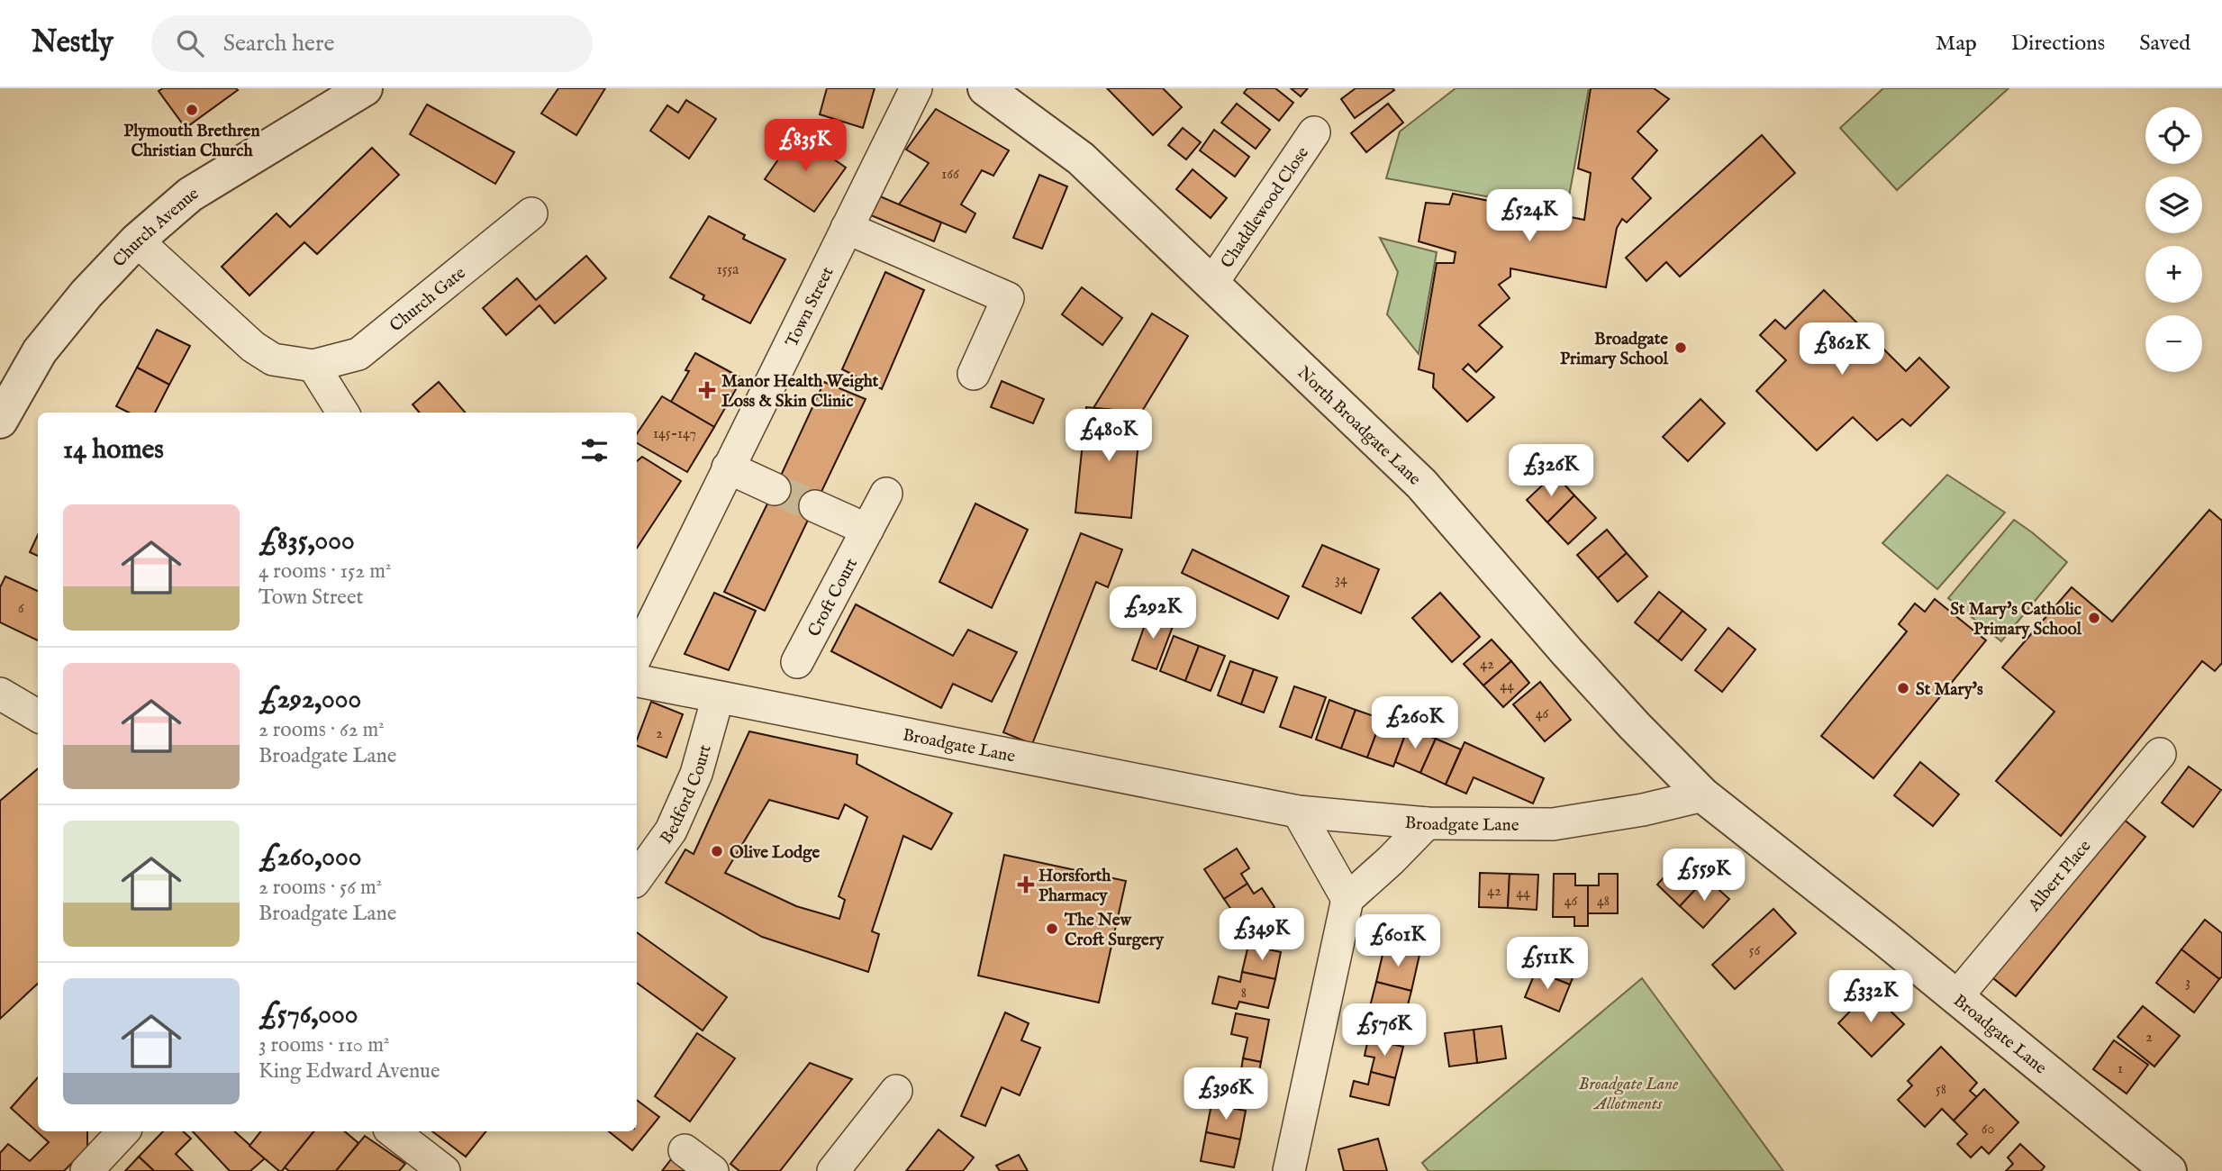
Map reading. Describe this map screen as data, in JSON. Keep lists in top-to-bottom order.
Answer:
{
  "streets": {
    "street": [
      "Chaddlewood Close",
      "Church Avenue",
      "Church Gate",
      "Town Street",
      "North Broadgate Lane",
      "Croft Court",
      "Broadgate Lane",
      "Bedford Court",
      "Albert Place"
    ]
  },
  "crossings": [
    ["Chaddlewood Close", "North Broadgate Lane"],
    ["Church Avenue", "Church Gate"],
    ["North Broadgate Lane", "Broadgate Lane"],
    ["Broadgate Lane", "Bedford Court"],
    ["Broadgate Lane", "Albert Place"]
  ],
  "parks": ["Broadgate Lane Allotments"],
  "places": {
    "other": [
      "Plymouth Brethren Christian Church",
      "Broadgate Primary School",
      "St Mary's Catholic Primary School",
      "St Mary's",
      "Olive Lodge",
      "The New Croft Surgery"
    ],
    "health": ["Manor Health Weight Loss & Skin Clinic", "Horsforth Pharmacy"]
  },
  "house_numbers": [
    "166",
    "155a",
    "145-147",
    "34",
    "6",
    "42",
    "44",
    "46",
    "2",
    "42",
    "44",
    "46",
    "48",
    "56",
    "3",
    "8",
    "2",
    "1",
    "58",
    "60"
  ],
  "page": {
    "header": "Nestly",
    "search": "Search here",
    "nav": ["Map", "Directions", "Saved"],
    "map_buttons": ["+", "−"],
    "price": [
      "£835K",
      "£524K",
      "£862K",
      "£480K",
      "£326K",
      "£292K",
      "£260K",
      "£559K",
      "£349K",
      "£601K",
      "£511K",
      "£332K",
      "£576K",
      "£396K"
    ],
    "heading": "14 homes",
    "list": [
      {
        "name": "£835,000",
        "note": "4 rooms · 152 m² · Town Street"
      },
      {
        "name": "£292,000",
        "note": "2 rooms · 62 m² · Broadgate Lane"
      },
      {
        "name": "£260,000",
        "note": "2 rooms · 56 m² · Broadgate Lane"
      },
      {
        "name": "£576,000",
        "note": "3 rooms · 110 m² · King Edward Avenue"
      }
    ]
  }
}
